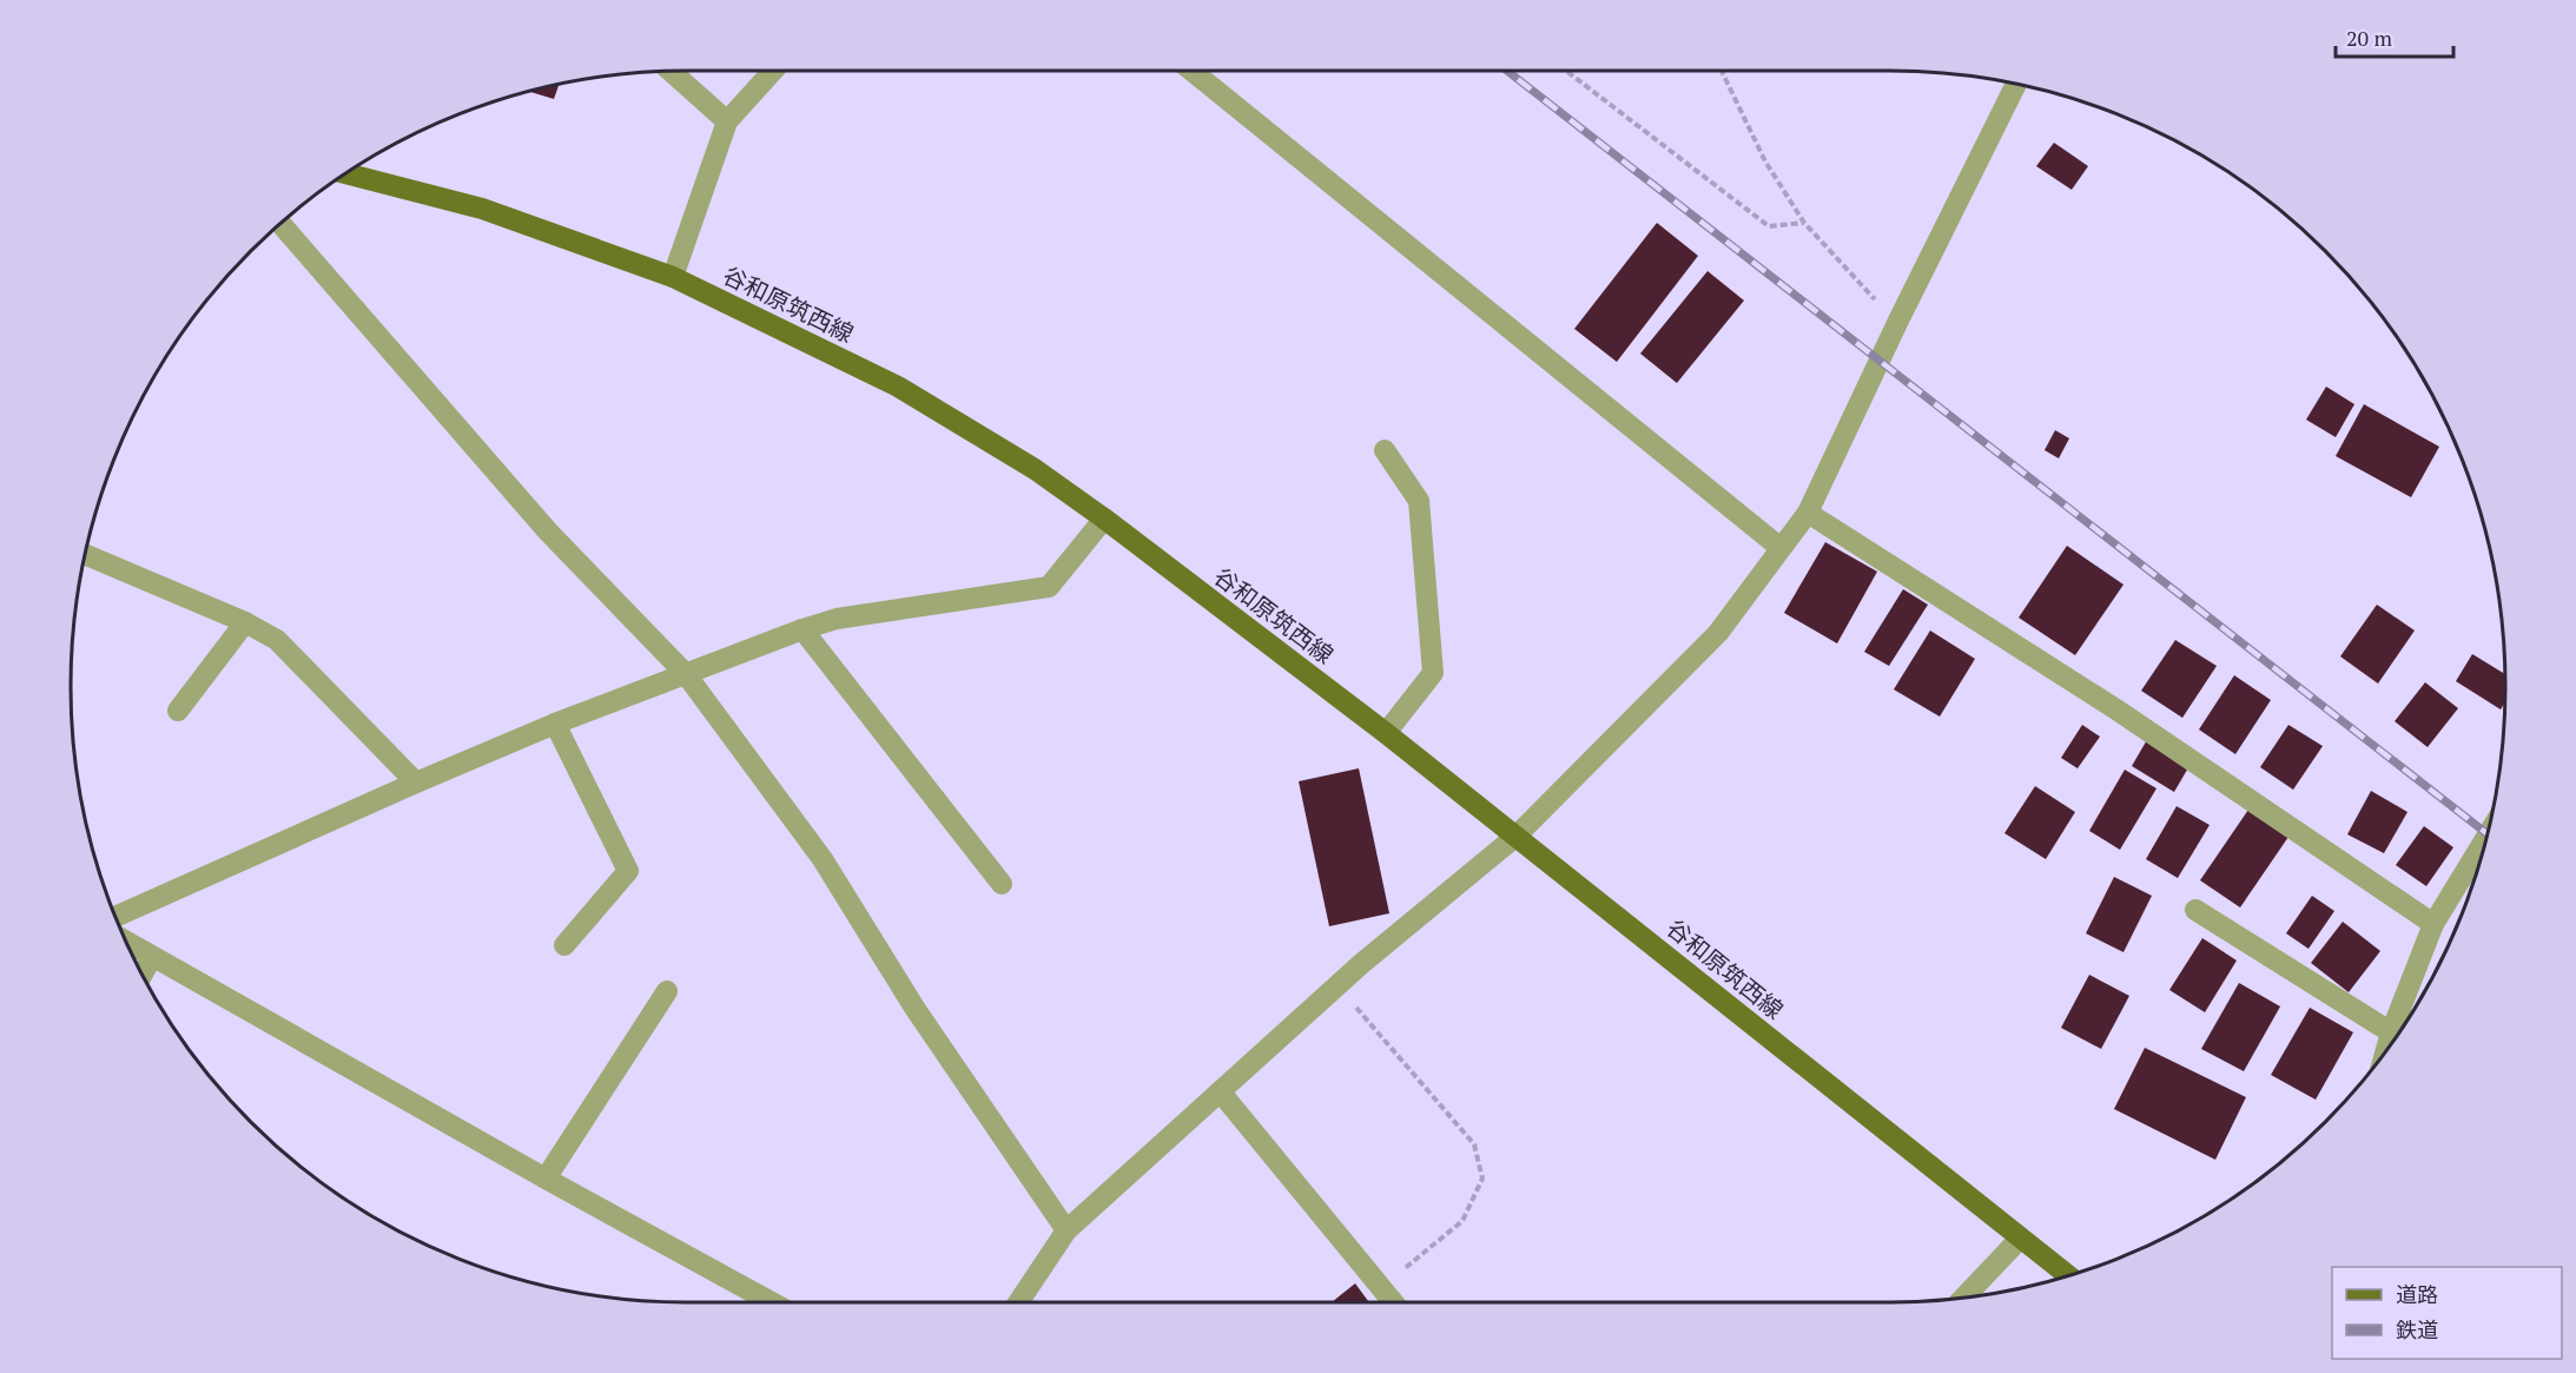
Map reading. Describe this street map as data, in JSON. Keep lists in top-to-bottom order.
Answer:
{
  "streets": {
    "main road": ["谷和原筑西線"]
  },
  "legend": ["道路", "鉄道"],
  "scale_bar": "20 m"
}
